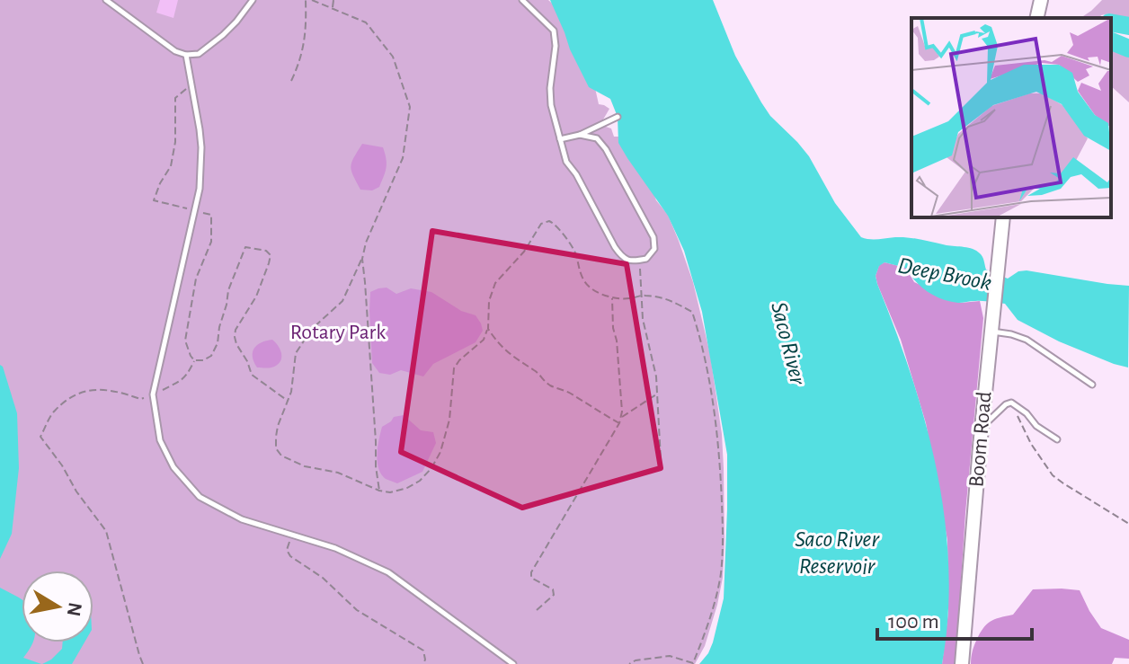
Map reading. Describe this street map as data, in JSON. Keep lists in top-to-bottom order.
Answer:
{
  "streets": {
    "street": ["Boom Road"]
  },
  "water": ["Deep Brook", "Saco River", "Saco River Reservoir"],
  "parks": ["Rotary Park"],
  "scale_bar": "100 m",
  "north": "right"
}
